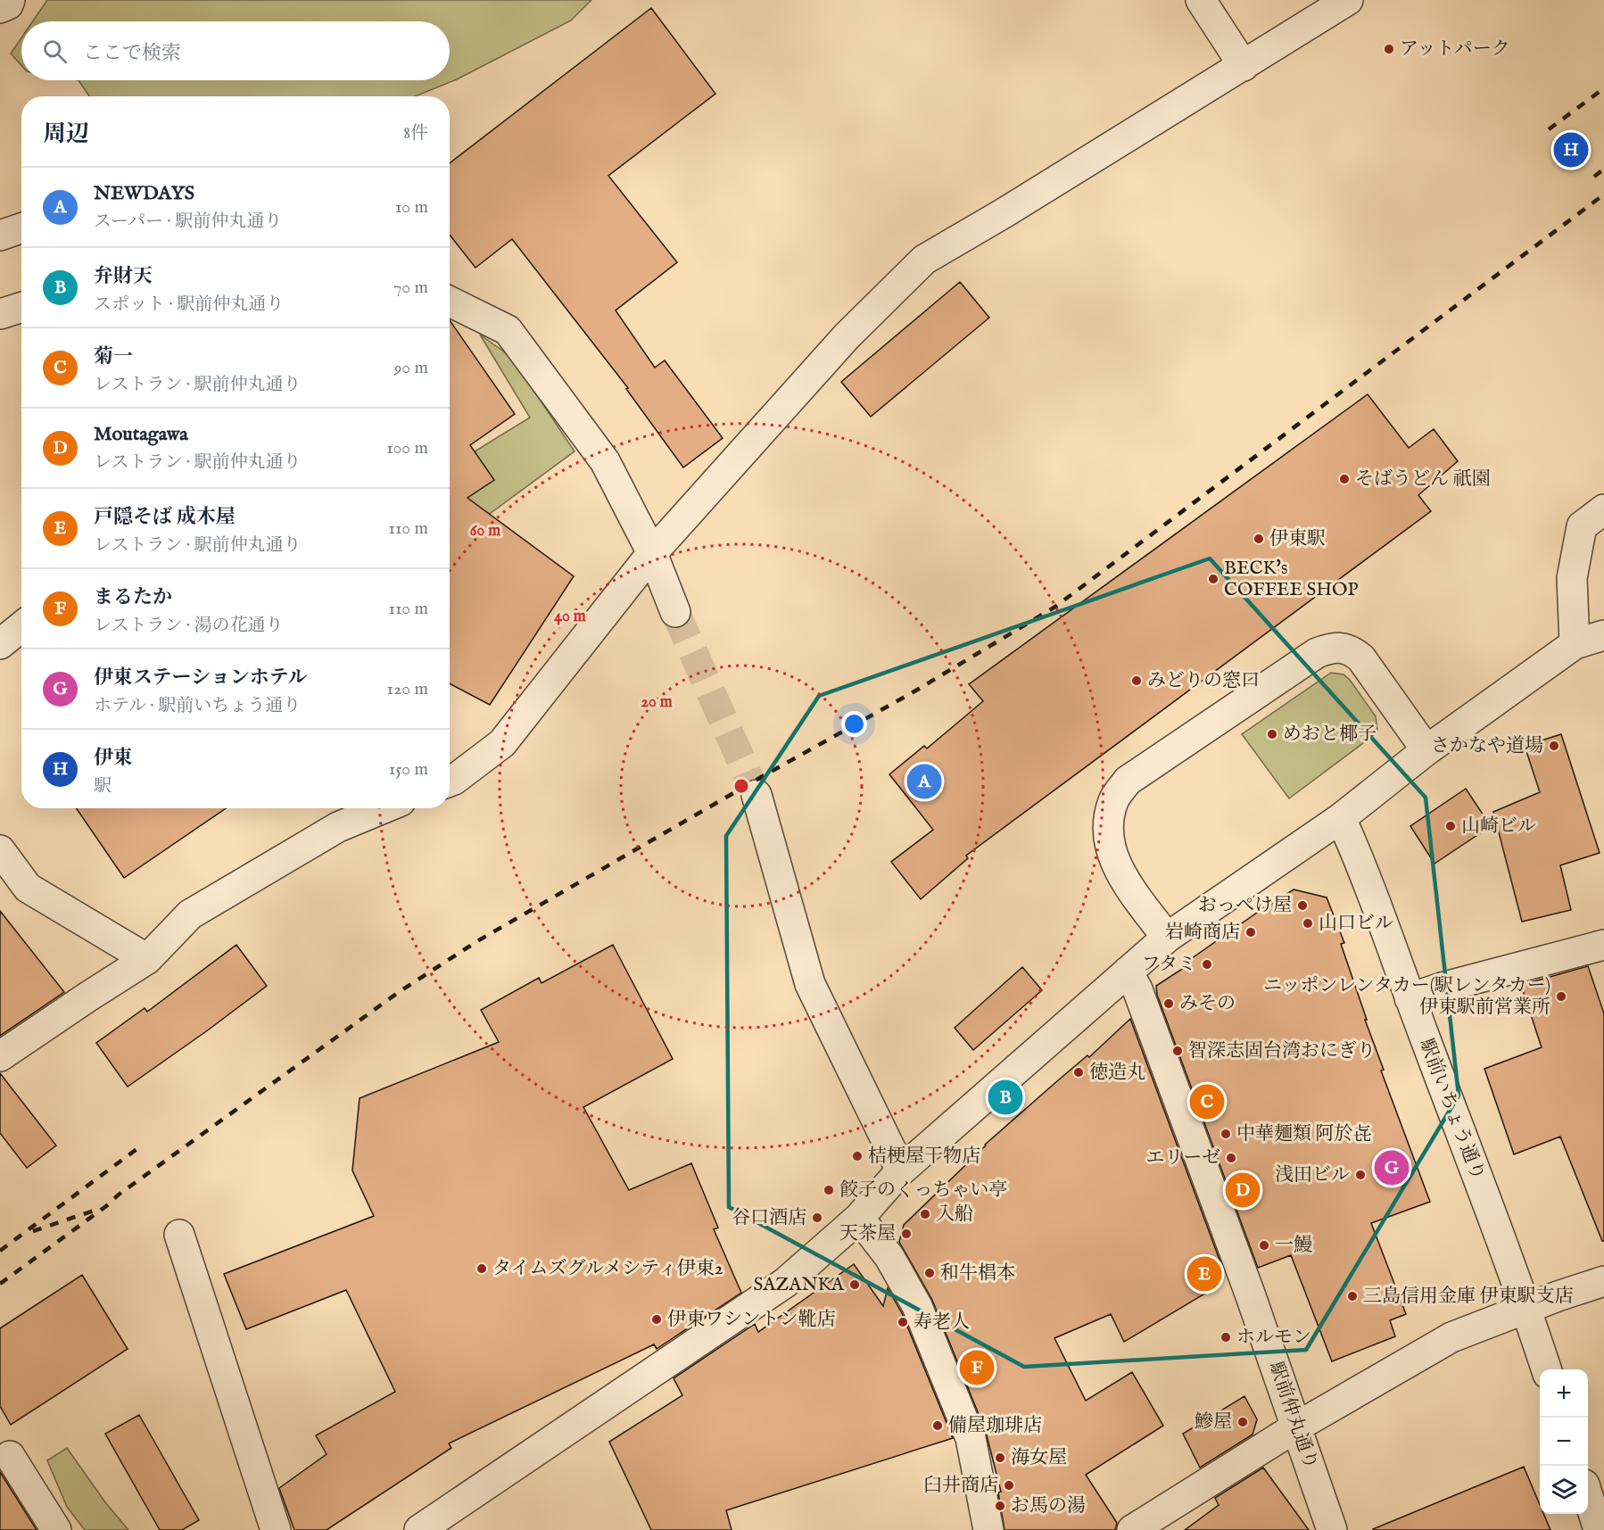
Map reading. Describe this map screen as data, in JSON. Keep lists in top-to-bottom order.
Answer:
{
  "streets": {
    "street": ["駅前いちょう通り", "駅前仲丸通り"]
  },
  "places": [
    "アットパーク",
    "そばうどん 祇園",
    "伊東駅",
    "BECK's COFFEE SHOP",
    "みどりの窓口",
    "めおと椰子",
    "さかなや道場",
    "山崎ビル",
    "おっぺけ屋",
    "山口ビル",
    "岩崎商店",
    "フタミ",
    "ニッポンレンタカー(駅レンタカー) 伊東駅前営業所",
    "みその",
    "智深志固台湾おにぎり",
    "徳造丸",
    "中華麺類 阿於㐂",
    "桔梗屋干物店",
    "エリーゼ",
    "浅田ビル",
    "餃子のくっちゃい亭",
    "入船",
    "谷口酒店",
    "天茶屋",
    "一鰻",
    "タイムズグルメシティ伊東2",
    "和牛椙本",
    "SAZANKA",
    "三島信用金庫 伊東駅支店",
    "伊東ワシントン靴店",
    "寿老人",
    "ホルモン",
    "鰺屋",
    "備屋珈琲店",
    "海女屋",
    "臼井商店",
    "お馬の湯"
  ],
  "page": {
    "search": "ここで検索",
    "heading": ["周辺", "8件"],
    "pins": [
      "H",
      "A",
      "B",
      "C",
      "G",
      "D",
      "E",
      "F"
    ],
    "list": [
      {
        "mark": "A",
        "name": "NEWDAYS",
        "note": "スーパー · 駅前仲丸通り",
        "value": "10 m"
      },
      {
        "mark": "B",
        "name": "弁財天",
        "note": "スポット · 駅前仲丸通り",
        "value": "70 m"
      },
      {
        "mark": "C",
        "name": "菊一",
        "note": "レストラン · 駅前仲丸通り",
        "value": "90 m"
      },
      {
        "mark": "D",
        "name": "Moutagawa",
        "note": "レストラン · 駅前仲丸通り",
        "value": "100 m"
      },
      {
        "mark": "E",
        "name": "戸隠そば 成木屋",
        "note": "レストラン · 駅前仲丸通り",
        "value": "110 m"
      },
      {
        "mark": "F",
        "name": "まるたか",
        "note": "レストラン · 湯の花通り",
        "value": "110 m"
      },
      {
        "mark": "G",
        "name": "伊東ステーションホテル",
        "note": "ホテル · 駅前いちょう通り",
        "value": "120 m"
      },
      {
        "mark": "H",
        "name": "伊東",
        "note": "駅",
        "value": "150 m"
      }
    ],
    "map_buttons": ["+", "−"]
  },
  "rings": ["60 m", "40 m", "20 m"]
}
